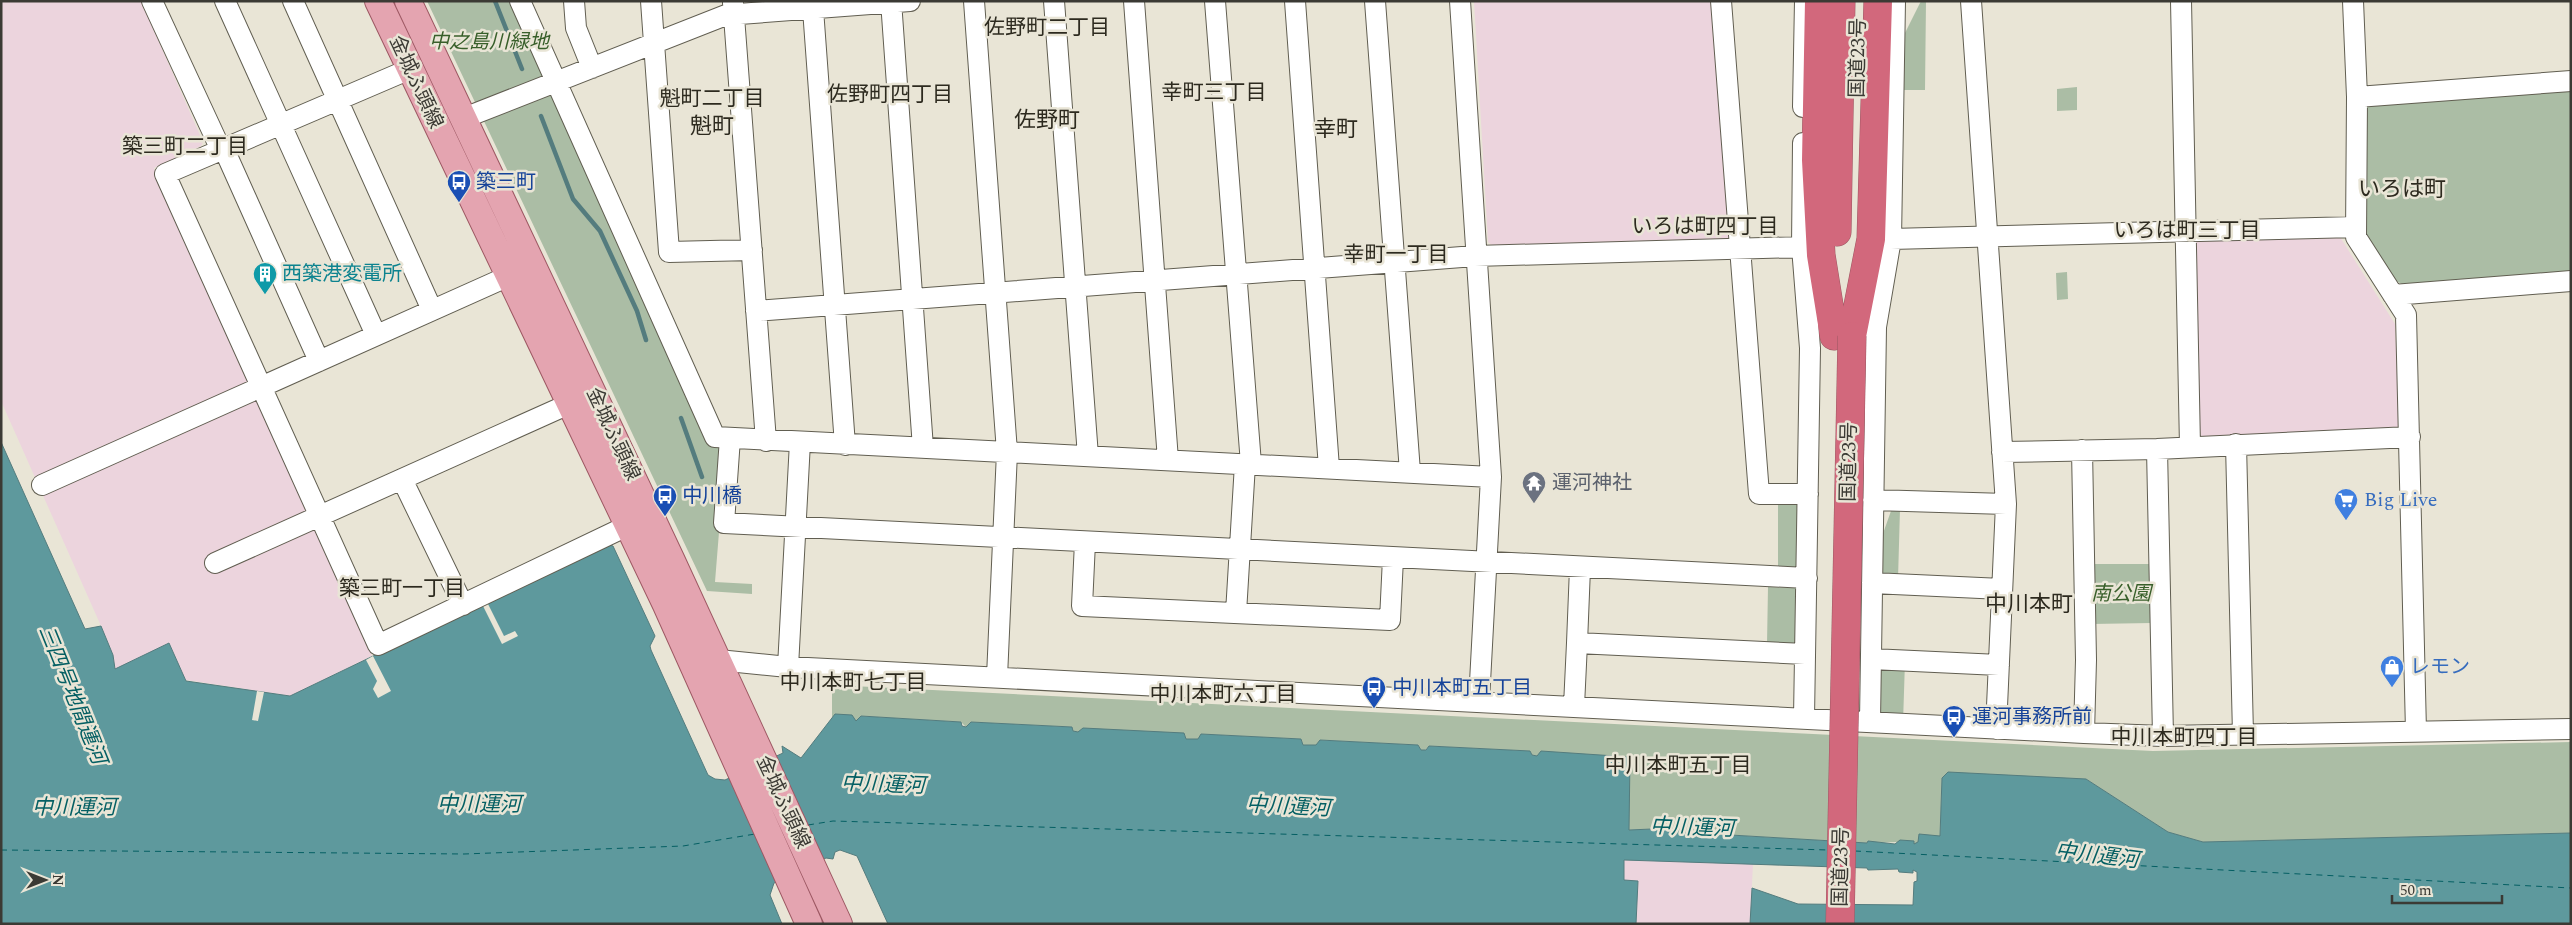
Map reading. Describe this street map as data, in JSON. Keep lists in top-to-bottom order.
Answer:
{
  "streets": {
    "highway": ["国道23号"],
    "main road": ["金城ふ頭線"]
  },
  "districts": [
    "佐野町二丁目",
    "幸町三丁目",
    "佐野町四丁目",
    "魁町二丁目",
    "佐野町",
    "魁町",
    "幸町",
    "築三町二丁目",
    "いろは町",
    "いろは町四丁目",
    "いろは町三丁目",
    "幸町一丁目",
    "築三町一丁目",
    "中川本町",
    "中川本町七丁目",
    "中川本町六丁目",
    "中川本町四丁目",
    "中川本町五丁目"
  ],
  "water": ["三四号地間運河", "中川運河"],
  "parks": ["中之島川緑地", "南公園"],
  "places": {
    "bus stop": [
      "築三町",
      "中川橋",
      "中川本町五丁目",
      "運河事務所前"
    ],
    "building": ["西築港変電所"],
    "temple": ["運河神社"],
    "supermarket": ["Big Live"],
    "shop": ["レモン"]
  },
  "scale_bar": "50 m",
  "north": "right"
}
